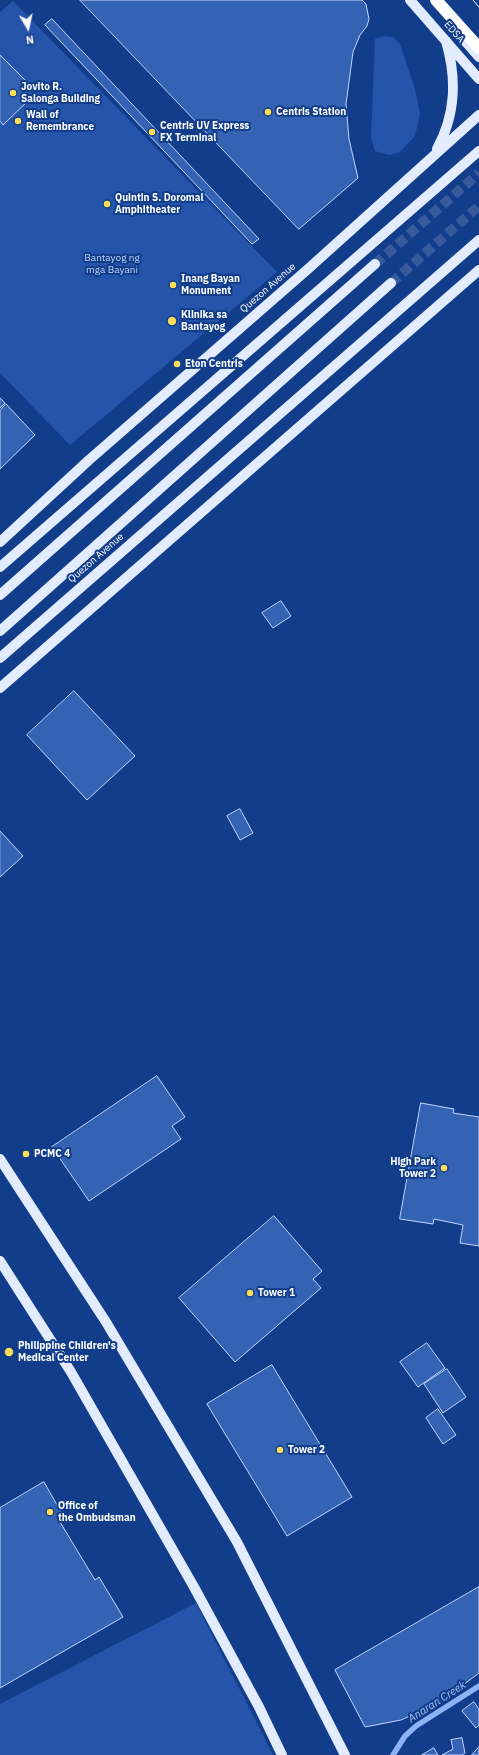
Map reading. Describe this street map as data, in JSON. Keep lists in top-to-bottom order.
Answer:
{
  "streets": {
    "highway": ["EDSA"],
    "main road": ["Quezon Avenue"]
  },
  "water": ["Anaran Creek"],
  "parks": ["Bantayog ng mga Bayani"],
  "places": [
    "Jovito R. Salonga Building",
    "Centris Station",
    "Wall of Remembrance",
    "Centris UV Express FX Terminal",
    "Quintin S. Doromal Amphitheater",
    "Inang Bayan Monument",
    "Klinika sa Bantayog",
    "Eton Centris",
    "PCMC 4",
    "High Park Tower 2",
    "Tower 1",
    "Philippine Children's Medical Center",
    "Tower 2",
    "Office of the Ombudsman"
  ],
  "north": "bottom"
}
